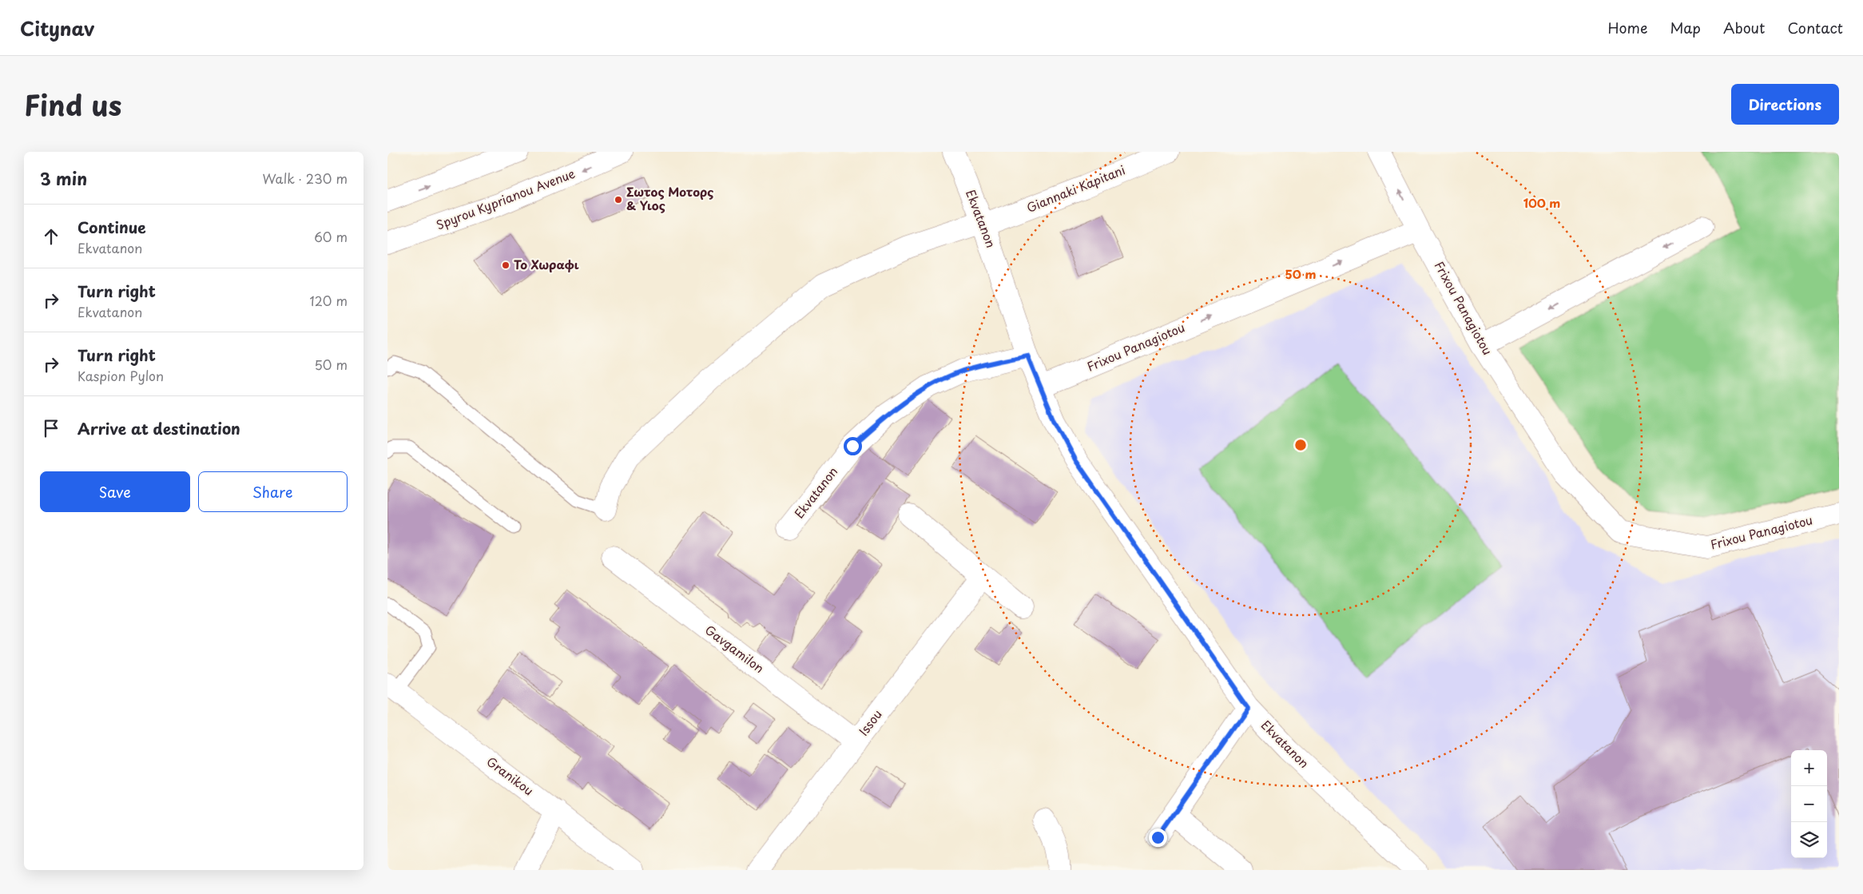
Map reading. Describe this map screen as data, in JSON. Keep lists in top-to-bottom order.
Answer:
{
  "streets": {
    "street": [
      "Giannaki Kapitani",
      "Spyrou Kyprianou Avenue",
      "Ekvatanon",
      "Frixou Panagiotou",
      "Gavgamilon",
      "Issou",
      "Granikou"
    ]
  },
  "crossings": [
    ["Giannaki Kapitani", "Ekvatanon"],
    ["Ekvatanon", "Frixou Panagiotou"],
    ["Gavgamilon", "Issou"]
  ],
  "one_way": ["Frixou Panagiotou"],
  "places": ["Σωτος Μοτορς & Υιος", "Το Χωραφι"],
  "page": {
    "header": "Citynav",
    "nav": [
      "Home",
      "Map",
      "About",
      "Contact"
    ],
    "title": "Find us",
    "buttons": [
      "Directions",
      ["Save", "Share"]
    ],
    "heading": ["3 min", "Walk · 230 m"],
    "list": [
      ["Continue", "Ekvatanon", "60 m"],
      ["Turn right", "Ekvatanon", "120 m"],
      ["Turn right", "Kaspion Pylon", "50 m"],
      "Arrive at destination"
    ],
    "map_buttons": ["+", "−"]
  },
  "rings": ["100 m", "50 m"]
}
